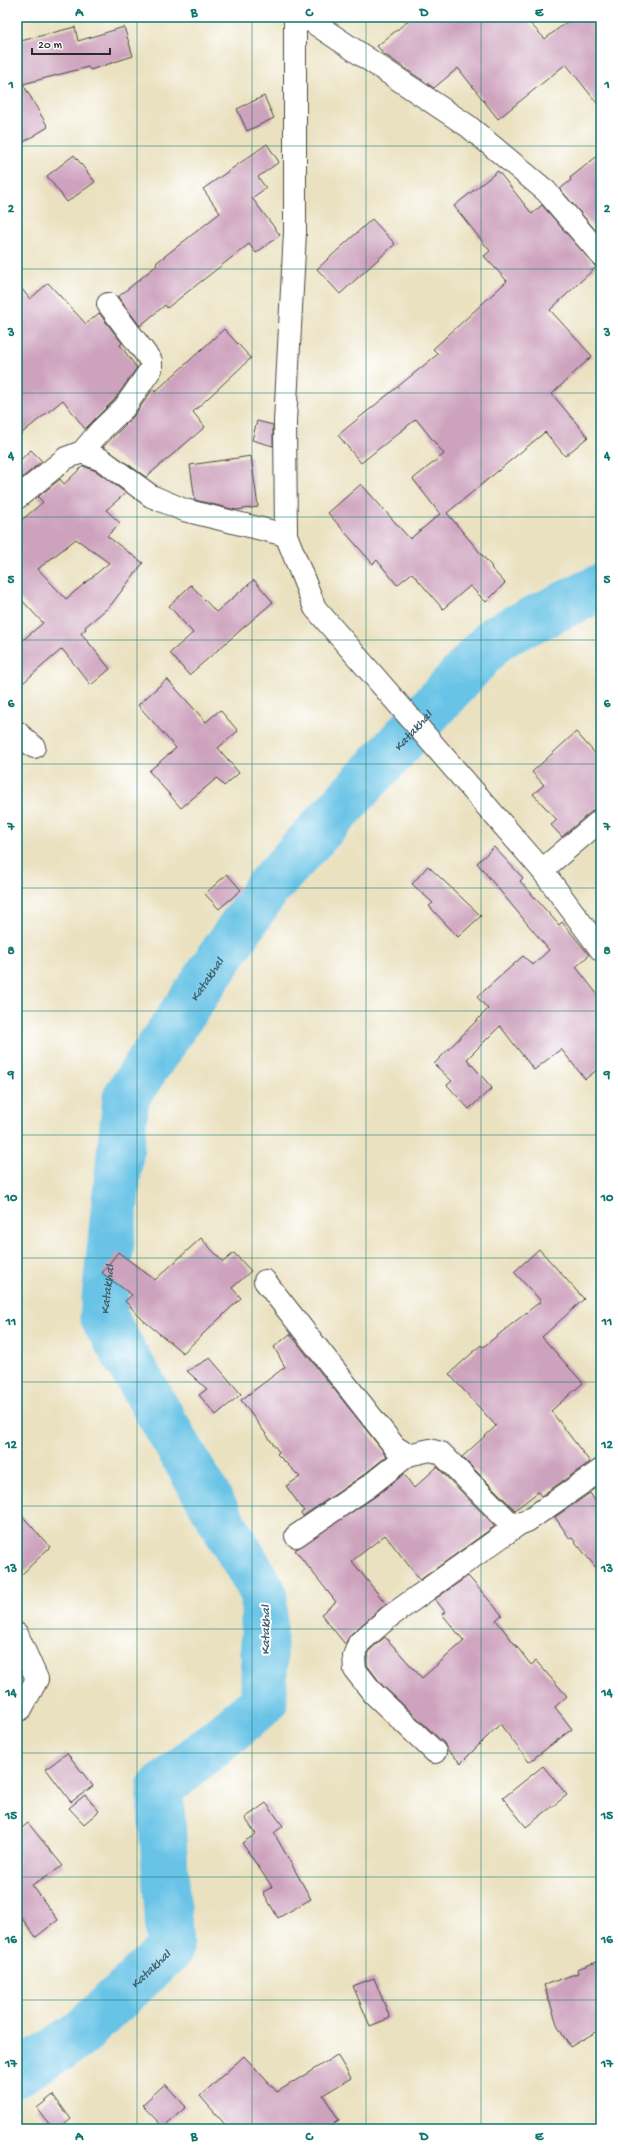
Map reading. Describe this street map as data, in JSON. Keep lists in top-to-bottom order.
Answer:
{
  "water": ["Katakhal"],
  "scale_bar": "20 m",
  "grid": {
    "columns": [
      "A",
      "B",
      "C",
      "D",
      "E"
    ],
    "rows": [
      "1",
      "2",
      "3",
      "4",
      "5",
      "6",
      "7",
      "8",
      "9",
      "10",
      "11",
      "12",
      "13",
      "14",
      "15",
      "16",
      "17"
    ]
  }
}
